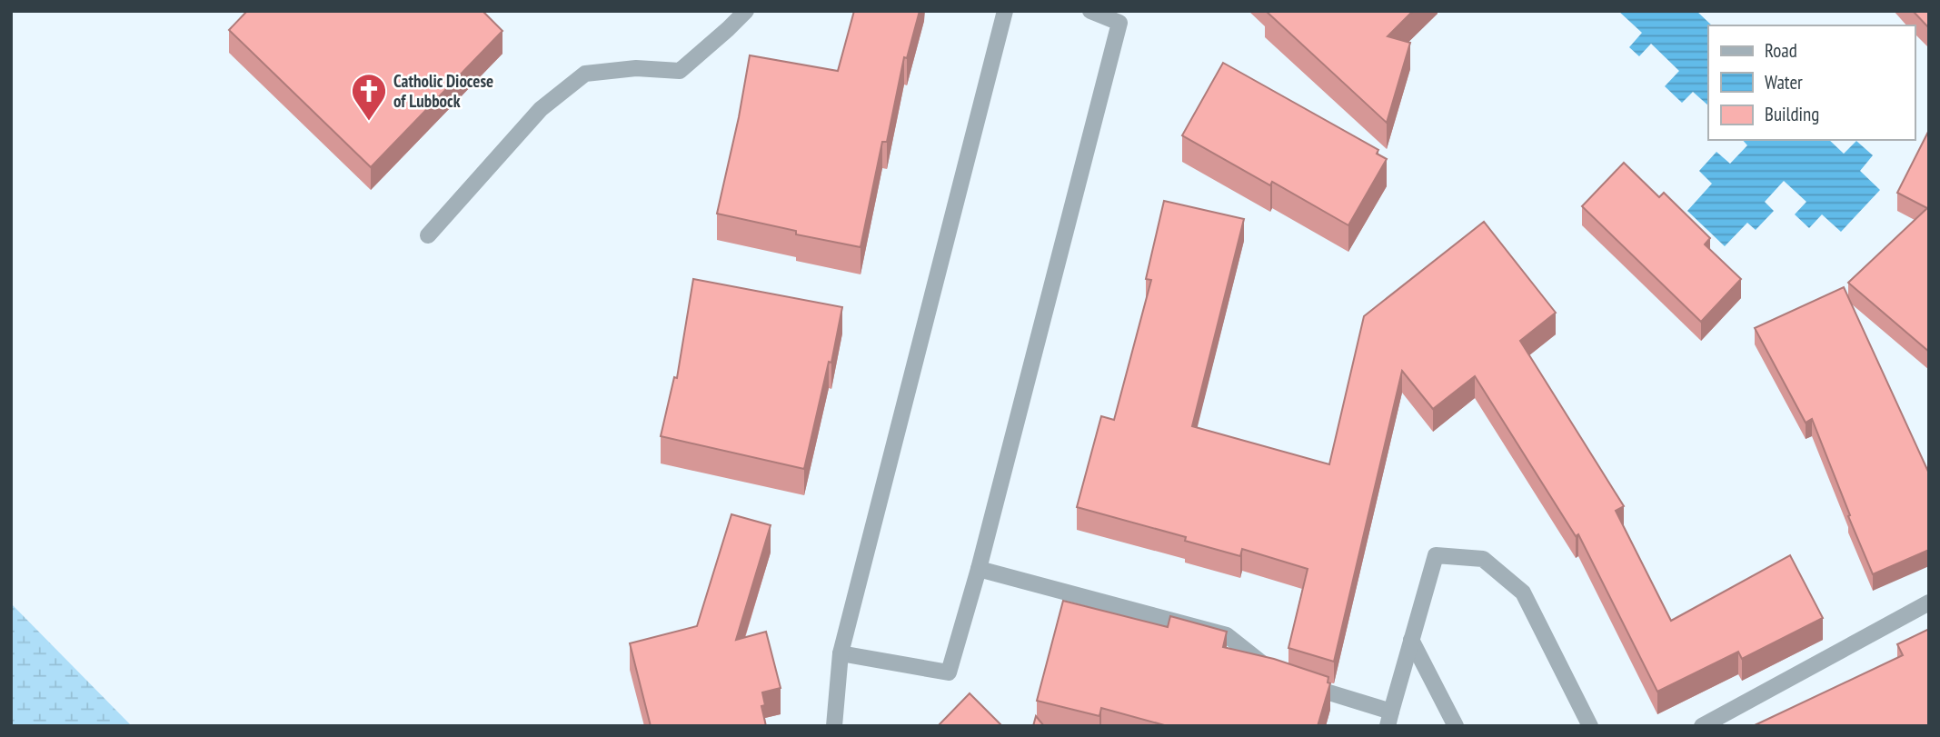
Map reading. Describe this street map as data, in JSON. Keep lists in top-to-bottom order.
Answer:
{
  "places": {
    "church": ["Catholic Diocese of Lubbock"]
  },
  "legend": ["Road", "Water", "Building"]
}
